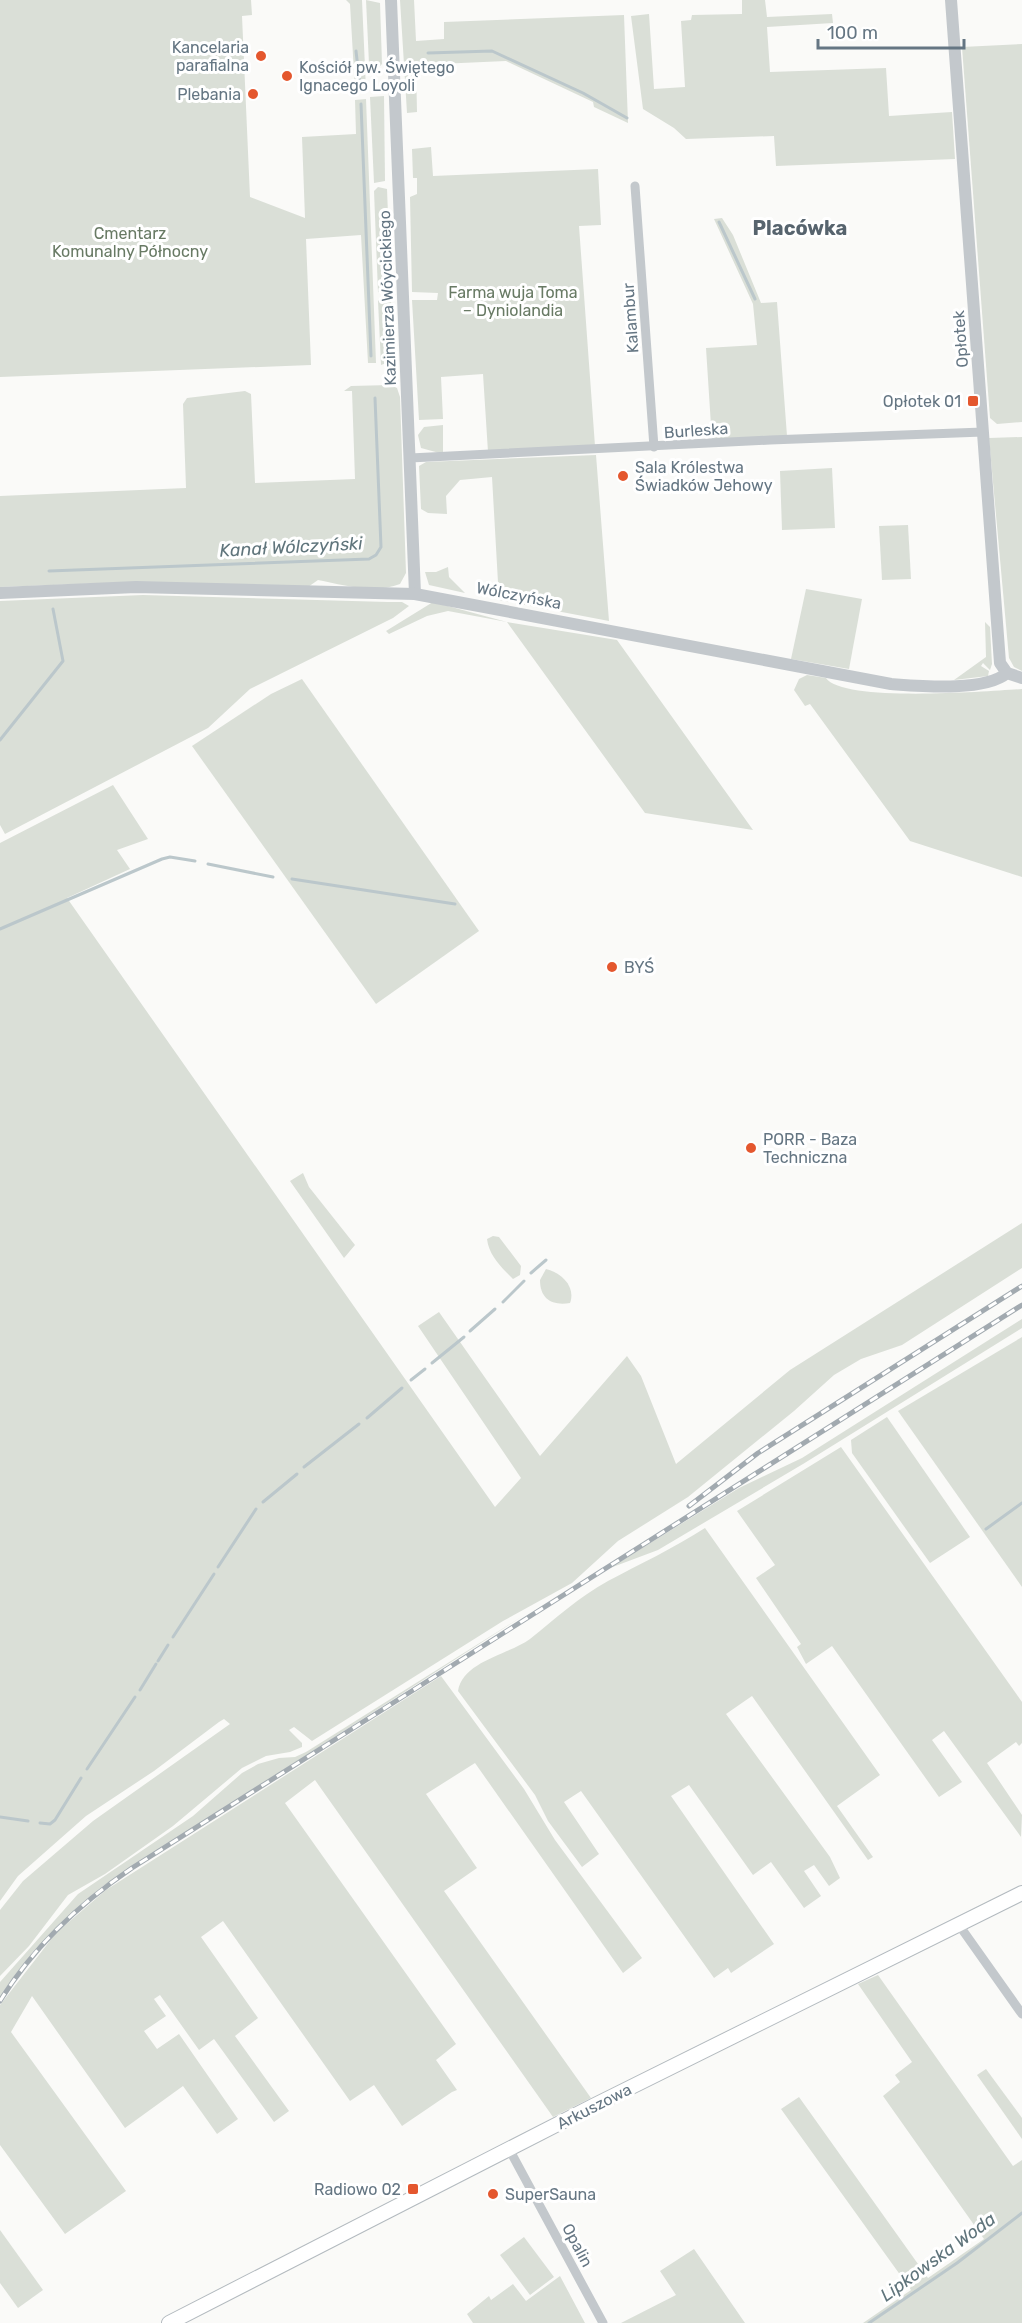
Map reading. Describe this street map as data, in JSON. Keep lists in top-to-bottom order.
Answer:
{
  "streets": {
    "main road": ["Arkuszowa"],
    "street": [
      "Kazimierza Wóycickiego",
      "Kalambur",
      "Opłotek",
      "Burleska",
      "Wólczyńska",
      "Opalin"
    ]
  },
  "crossings": [
    ["Kazimierza Wóycickiego", "Burleska"],
    ["Kazimierza Wóycickiego", "Wólczyńska"],
    ["Kalambur", "Burleska"],
    ["Opłotek", "Burleska"],
    ["Opłotek", "Wólczyńska"],
    ["Arkuszowa", "Opalin"]
  ],
  "districts": ["Placówka"],
  "water": ["Kanał Wólczyński", "Lipkowska Woda"],
  "parks": ["Cmentarz Komunalny Północny", "Farma wuja Toma – Dyniolandia"],
  "places": {
    "other": [
      "Kancelaria parafialna",
      "Kościół pw. Świętego Ignacego Loyoli",
      "Plebania",
      "Sala Królestwa Świadków Jehowy",
      "BYŚ",
      "PORR - Baza Techniczna",
      "SuperSauna"
    ],
    "transit": ["Opłotek 01", "Radiowo 02"]
  },
  "scale_bar": "100 m"
}
